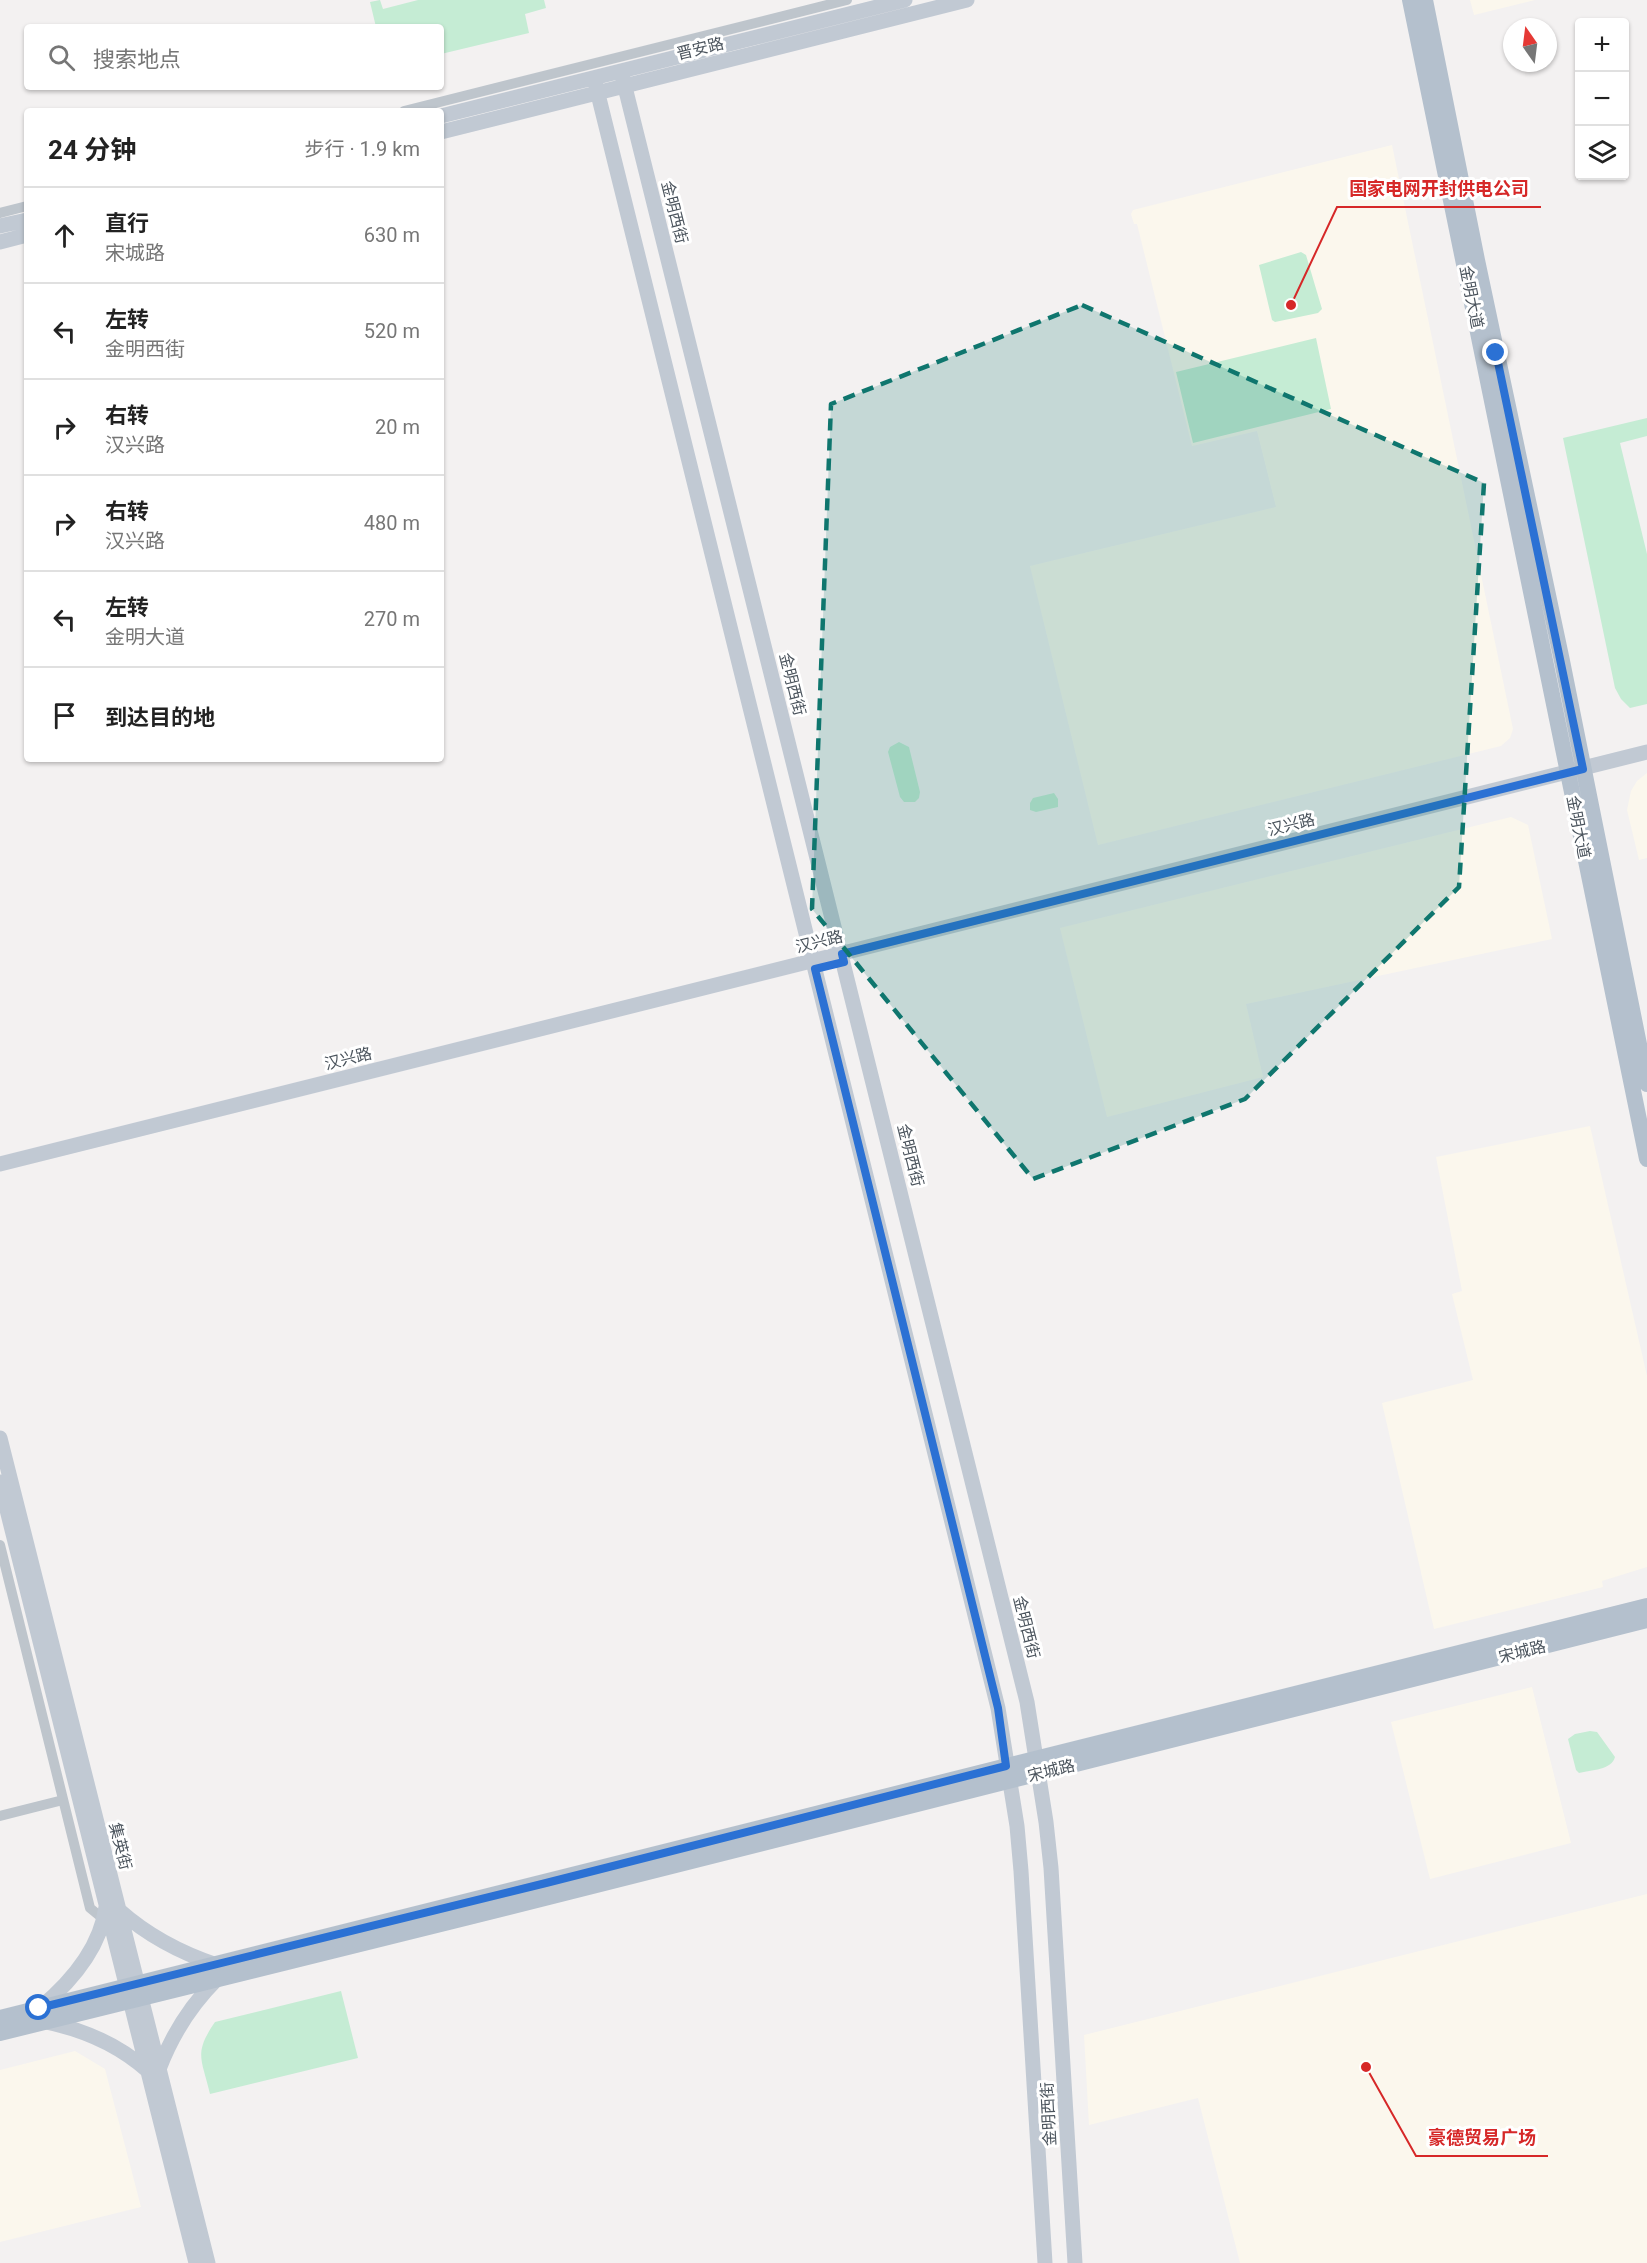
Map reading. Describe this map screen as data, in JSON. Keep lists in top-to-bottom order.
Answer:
{
  "streets": {
    "main road": ["金明大道", "宋城路"],
    "street": [
      "晋安路",
      "金明西街",
      "汉兴路",
      "集英街"
    ]
  },
  "crossings": [
    ["晋安路", "金明西街"],
    ["金明西街", "汉兴路"],
    ["金明西街", "宋城路"],
    ["金明大道", "汉兴路"],
    ["宋城路", "集英街"]
  ],
  "places": ["国家电网开封供电公司", "豪德贸易广场"],
  "north": "top",
  "page": {
    "map_buttons": ["+", "−"],
    "search": "搜索地点",
    "heading": ["24 分钟", "步行 · 1.9 km"],
    "list": [
      ["直行", "宋城路", "630 m"],
      ["左转", "金明西街", "520 m"],
      ["右转", "汉兴路", "20 m"],
      ["右转", "汉兴路", "480 m"],
      ["左转", "金明大道", "270 m"],
      "到达目的地"
    ]
  }
}
